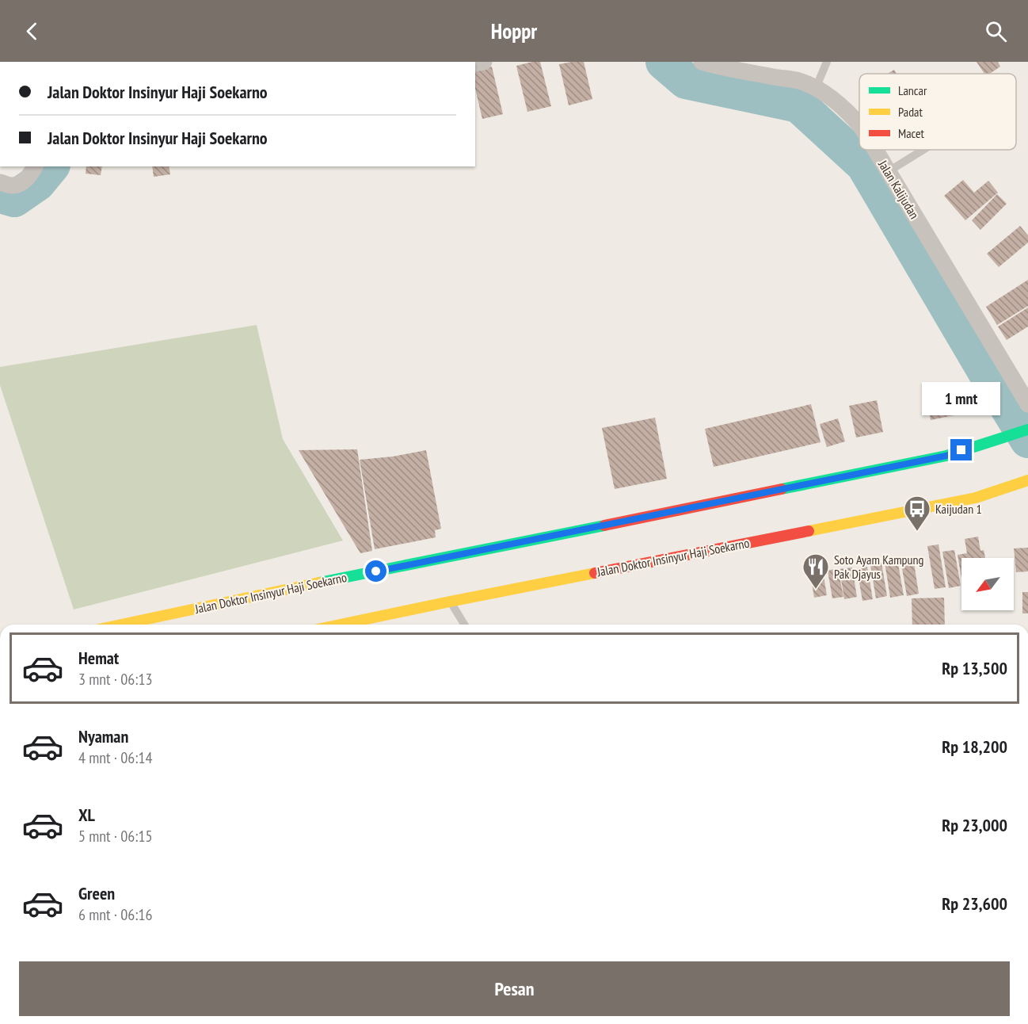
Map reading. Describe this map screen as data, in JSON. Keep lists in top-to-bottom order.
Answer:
{
  "streets": {
    "main road": ["Jalan Doktor Insinyur Haji Soekarno"],
    "street": ["Jalan Kalijudan"]
  },
  "places": {
    "bus stop": ["Kaijudan 1"],
    "restaurant": ["Soto Ayam Kampung Pak Djayus"]
  },
  "legend": ["Lancar", "Padat", "Macet"],
  "north": "bottom left",
  "page": {
    "header": "Hoppr",
    "banner": ["Jalan Doktor Insinyur Haji Soekarno", "Jalan Doktor Insinyur Haji Soekarno"],
    "bubble": "1 mnt",
    "list": [
      {
        "name": "Hemat",
        "note": "3 mnt · 06:13",
        "value": "Rp 13,500"
      },
      {
        "name": "Nyaman",
        "note": "4 mnt · 06:14",
        "value": "Rp 18,200"
      },
      {
        "name": "XL",
        "note": "5 mnt · 06:15",
        "value": "Rp 23,000"
      },
      {
        "name": "Green",
        "note": "6 mnt · 06:16",
        "value": "Rp 23,600"
      }
    ],
    "buttons": "Pesan"
  }
}
